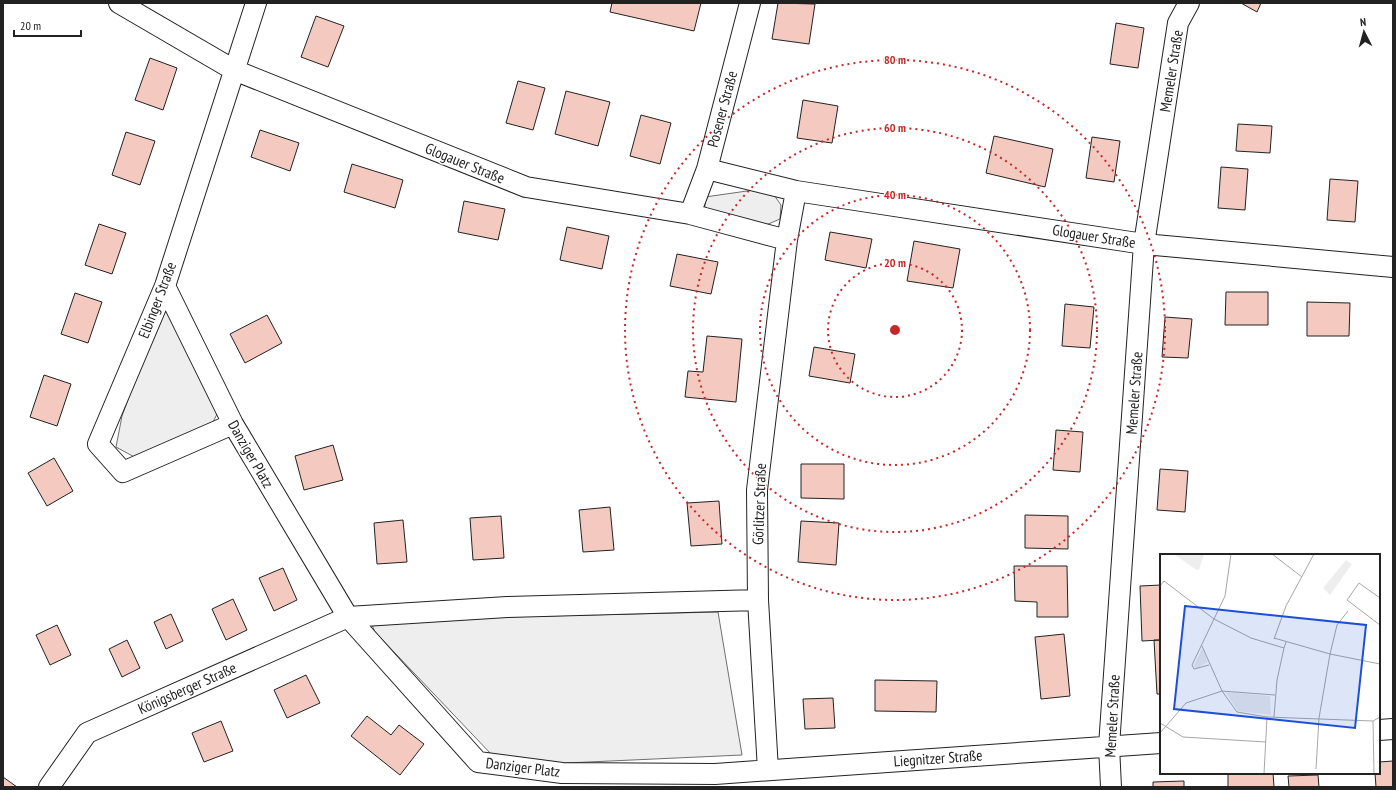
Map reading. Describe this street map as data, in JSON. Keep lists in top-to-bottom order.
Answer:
{
  "streets": {
    "street": [
      "Memeler Straße",
      "Posener Straße",
      "Glogauer Straße",
      "Elbinger Straße",
      "Danziger Platz",
      "Görlitzer Straße",
      "Königsberger Straße",
      "Liegnitzer Straße"
    ]
  },
  "crossings": [
    ["Memeler Straße", "Glogauer Straße"],
    ["Memeler Straße", "Liegnitzer Straße"],
    ["Posener Straße", "Glogauer Straße"],
    ["Glogauer Straße", "Elbinger Straße"],
    ["Glogauer Straße", "Görlitzer Straße"],
    ["Elbinger Straße", "Danziger Platz"],
    ["Danziger Platz", "Königsberger Straße"],
    ["Danziger Platz", "Liegnitzer Straße"],
    ["Görlitzer Straße", "Liegnitzer Straße"]
  ],
  "scale_bar": "20 m",
  "north": "top",
  "rings": [
    "80 m",
    "60 m",
    "40 m",
    "20 m"
  ]
}
